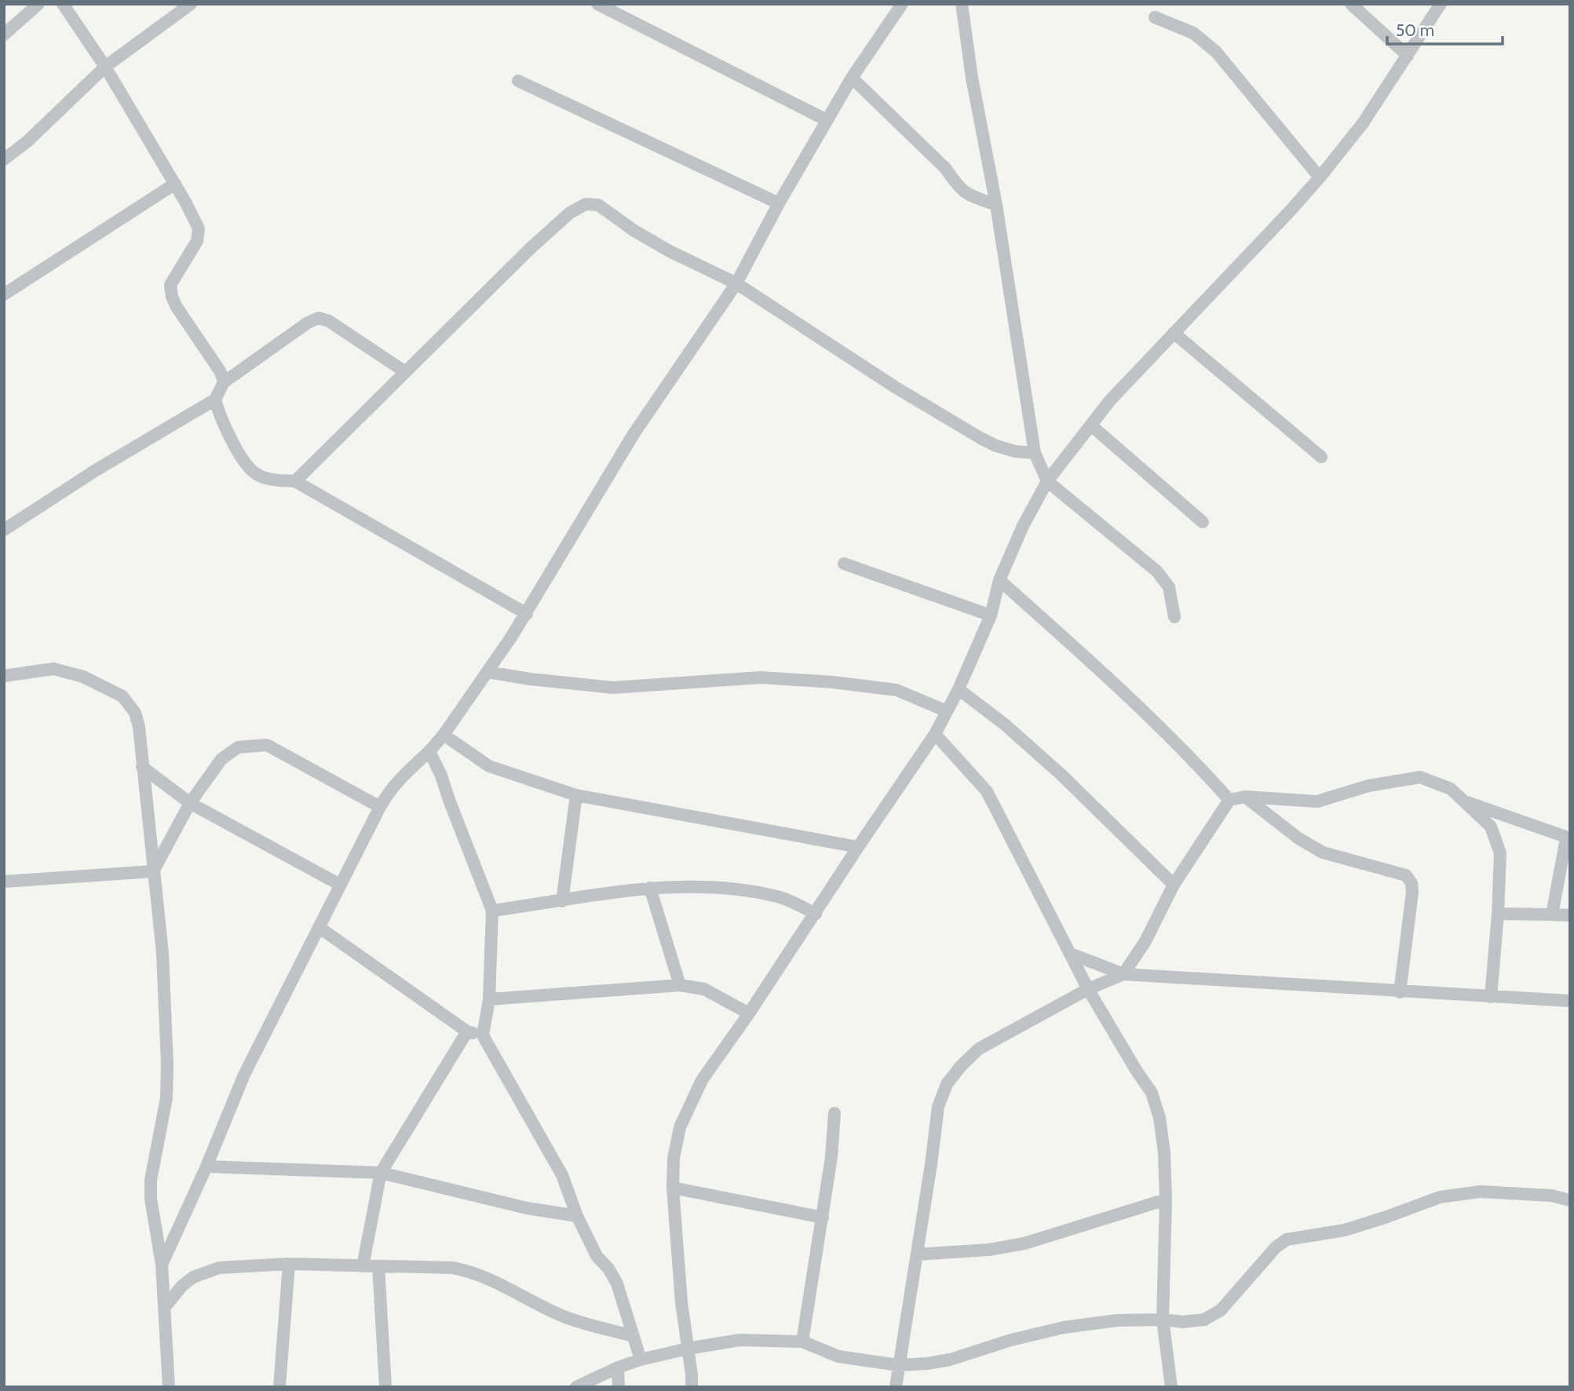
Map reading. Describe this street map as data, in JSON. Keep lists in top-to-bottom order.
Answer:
{
  "scale_bar": "50 m"
}
